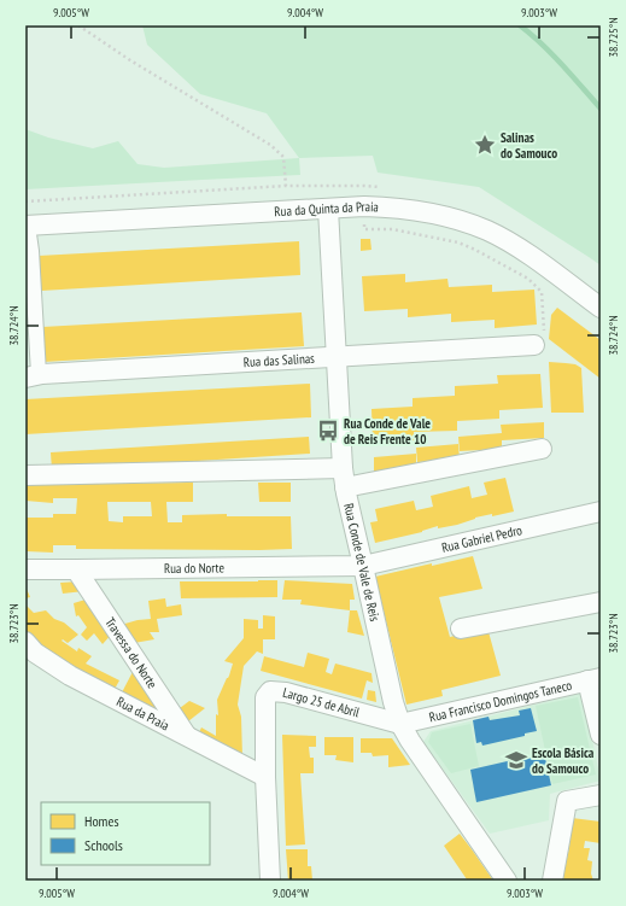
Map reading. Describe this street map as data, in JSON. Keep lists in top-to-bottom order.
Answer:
{
  "streets": {
    "street": [
      "Rua da Quinta da Praia",
      "Rua das Salinas",
      "Rua Gabriel Pedro",
      "Rua Conde de Vale de Reis",
      "Rua do Norte",
      "Travessa do Norte",
      "Rua Francisco Domingos Taneco",
      "Largo 25 de Abril",
      "Rua da Praia"
    ]
  },
  "crossings": [
    ["Rua da Quinta da Praia", "Rua Conde de Vale de Reis"],
    ["Rua das Salinas", "Rua Conde de Vale de Reis"],
    ["Rua Gabriel Pedro", "Rua Conde de Vale de Reis"],
    ["Rua Gabriel Pedro", "Rua do Norte"],
    ["Rua Conde de Vale de Reis", "Rua do Norte"],
    ["Rua Conde de Vale de Reis", "Rua Francisco Domingos Taneco"],
    ["Rua Conde de Vale de Reis", "Largo 25 de Abril"],
    ["Rua do Norte", "Travessa do Norte"],
    ["Travessa do Norte", "Rua da Praia"],
    ["Rua Francisco Domingos Taneco", "Largo 25 de Abril"],
    ["Largo 25 de Abril", "Rua da Praia"]
  ],
  "places": {
    "place": ["Salinas do Samouco"],
    "bus stop": ["Rua Conde de Vale de Reis Frente 10"],
    "school or university": ["Escola Básica do Samouco"]
  },
  "legend": ["Homes", "Schools"],
  "coordinates": [
    "9.005°W",
    "9.004°W",
    "9.003°W",
    "38.725°N",
    "38.724°N",
    "38.723°N"
  ]
}
